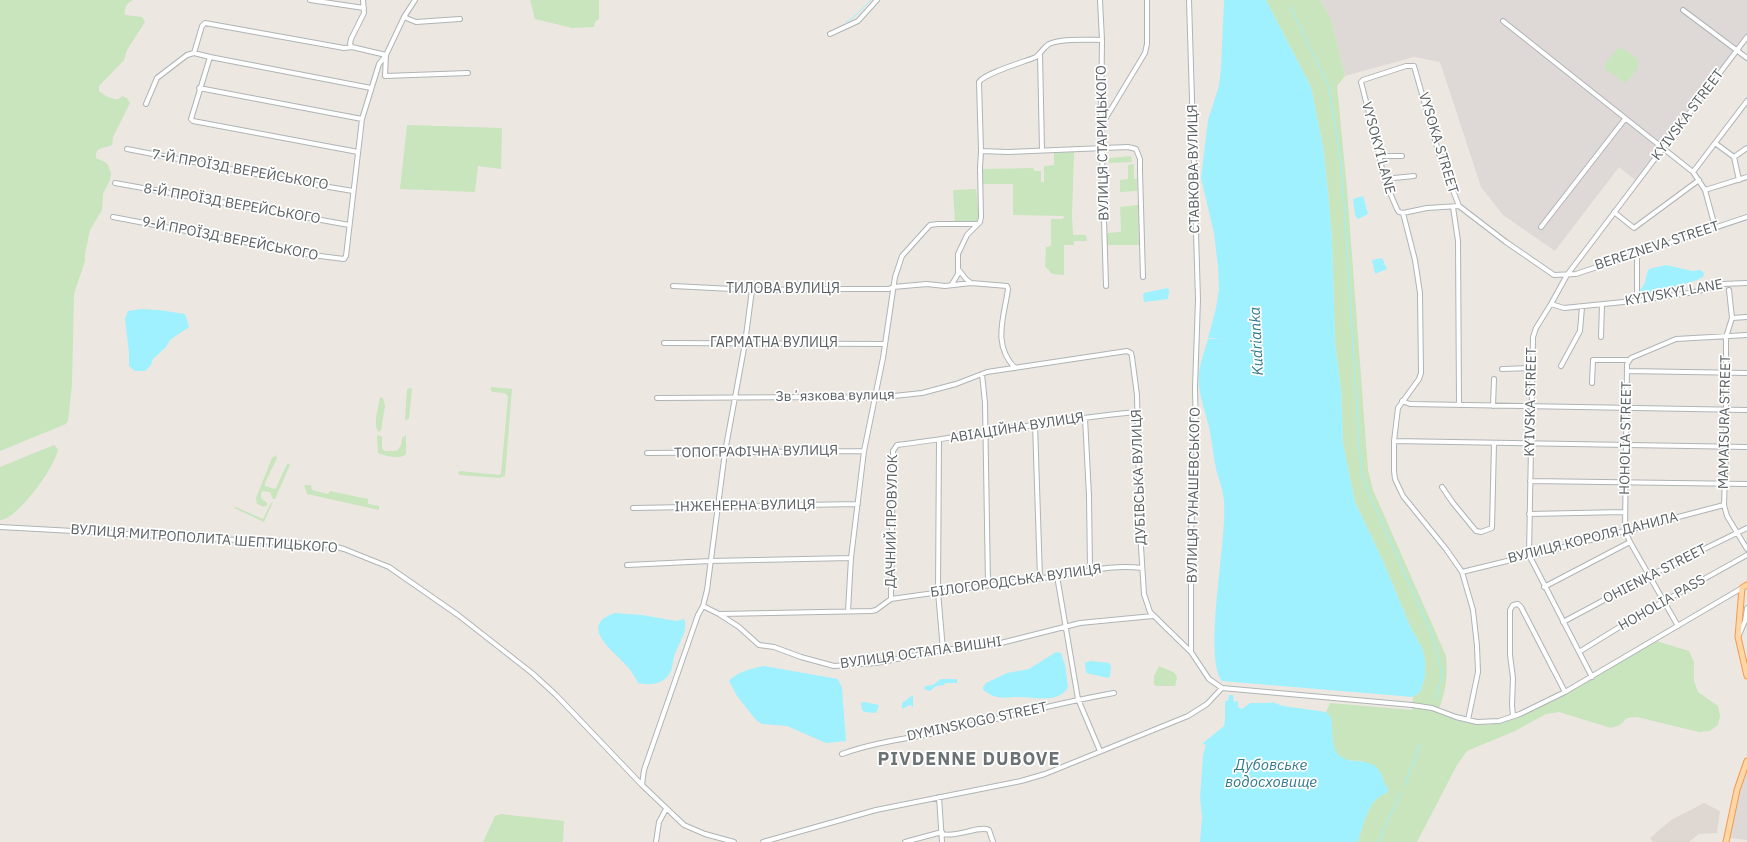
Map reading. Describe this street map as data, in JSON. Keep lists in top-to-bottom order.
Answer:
{
  "streets": {
    "street": [
      "KYIVSKA STREET",
      "ВУЛИЦЯ СТАРИЦЬКОГО",
      "VYSOKA STREET",
      "VYSOKYI LANE",
      "СТАВКОВА ВУЛИЦЯ",
      "7-Й ПРОЇЗД ВЕРЕЙСЬКОГО",
      "8-Й ПРОЇЗД ВЕРЕЙСЬКОГО",
      "9-Й ПРОЇЗД ВЕРЕЙСЬКОГО",
      "BEREZNEVA STREET",
      "ТИЛОВА ВУЛИЦЯ",
      "KYIVSKYI LANE",
      "ГАРМАТНА ВУЛИЦЯ",
      "Звʼязкова вулиця",
      "MAMAISURA STREET",
      "АВІАЦІЙНА ВУЛИЦЯ",
      "HOHOLIA STREET",
      "ТОПОГРАФІЧНА ВУЛИЦЯ",
      "ДУБІВСЬКА ВУЛИЦЯ",
      "ВУЛИЦЯ ГУНАШЕВСЬКОГО",
      "ІНЖЕНЕРНА ВУЛИЦЯ",
      "ДАЧНИЙ ПРОВУЛОК",
      "ВУЛИЦЯ КОРОЛЯ ДАНИЛА",
      "ВУЛИЦЯ МИТРОПОЛИТА ШЕПТИЦЬКОГО",
      "OHIENKA STREET",
      "БІЛОГОРОДСЬКА ВУЛИЦЯ",
      "HOHOLIA PASS",
      "ВУЛИЦЯ ОСТАПА ВИШНІ",
      "DYMINSKOGO STREET"
    ]
  },
  "crossings": [
    ["KYIVSKA STREET", "VYSOKA STREET"],
    ["KYIVSKA STREET", "BEREZNEVA STREET"],
    ["KYIVSKA STREET", "KYIVSKYI LANE"],
    ["KYIVSKA STREET", "ВУЛИЦЯ КОРОЛЯ ДАНИЛА"],
    ["KYIVSKA STREET", "OHIENKA STREET"],
    ["KYIVSKA STREET", "HOHOLIA PASS"],
    ["VYSOKA STREET", "VYSOKYI LANE"],
    ["VYSOKA STREET", "BEREZNEVA STREET"],
    ["СТАВКОВА ВУЛИЦЯ", "ВУЛИЦЯ ГУНАШЕВСЬКОГО"],
    ["8-Й ПРОЇЗД ВЕРЕЙСЬКОГО", "9-Й ПРОЇЗД ВЕРЕЙСЬКОГО"],
    ["ТИЛОВА ВУЛИЦЯ", "ДУБІВСЬКА ВУЛИЦЯ"],
    ["Звʼязкова вулиця", "ДУБІВСЬКА ВУЛИЦЯ"],
    ["MAMAISURA STREET", "ВУЛИЦЯ КОРОЛЯ ДАНИЛА"],
    ["MAMAISURA STREET", "OHIENKA STREET"],
    ["АВІАЦІЙНА ВУЛИЦЯ", "ДУБІВСЬКА ВУЛИЦЯ"],
    ["АВІАЦІЙНА ВУЛИЦЯ", "ДАЧНИЙ ПРОВУЛОК"],
    ["HOHOLIA STREET", "ВУЛИЦЯ КОРОЛЯ ДАНИЛА"],
    ["HOHOLIA STREET", "OHIENKA STREET"],
    ["HOHOLIA STREET", "HOHOLIA PASS"],
    ["ДУБІВСЬКА ВУЛИЦЯ", "ВУЛИЦЯ ГУНАШЕВСЬКОГО"],
    ["ДУБІВСЬКА ВУЛИЦЯ", "БІЛОГОРОДСЬКА ВУЛИЦЯ"],
    ["ДУБІВСЬКА ВУЛИЦЯ", "ВУЛИЦЯ ОСТАПА ВИШНІ"],
    ["ДАЧНИЙ ПРОВУЛОК", "БІЛОГОРОДСЬКА ВУЛИЦЯ"]
  ],
  "districts": ["PIVDENNE DUBOVE"],
  "water": ["Kudrianka", "Дубовське водосховище"]
}
